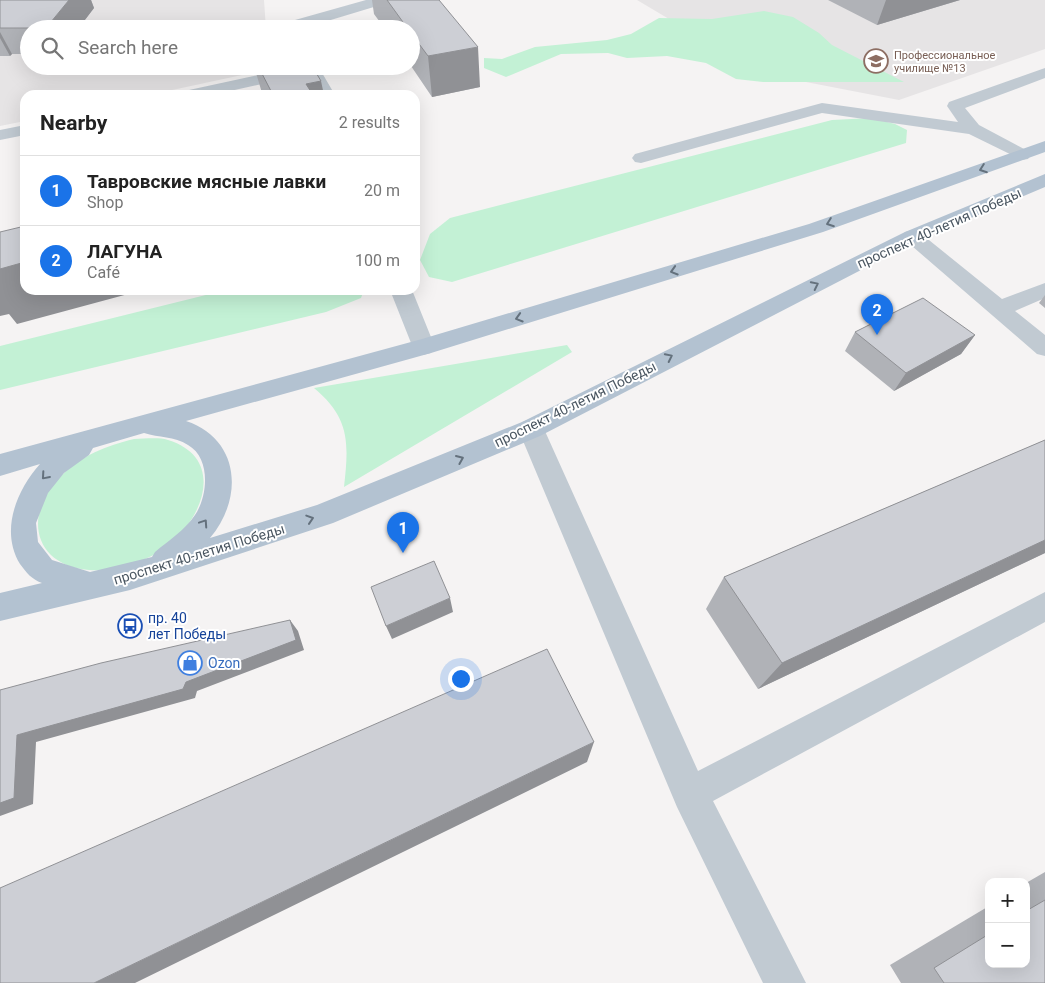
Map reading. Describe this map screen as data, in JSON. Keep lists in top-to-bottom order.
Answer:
{
  "streets": {
    "main road": ["проспект 40-летия Победы"]
  },
  "places": {
    "school or university": ["Профессиональное училище №13"],
    "bus stop": ["пр. 40 лет Победы"],
    "shop": ["Ozon"]
  },
  "page": {
    "search": "Search here",
    "heading": ["Nearby", "2 results"],
    "list": [
      {
        "mark": "1",
        "name": "Тавровские мясные лавки",
        "note": "Shop",
        "value": "20 m"
      },
      {
        "mark": "2",
        "name": "ЛАГУНА",
        "note": "Café",
        "value": "100 m"
      }
    ],
    "pins": ["2", "1"],
    "map_buttons": ["+", "−"]
  }
}
